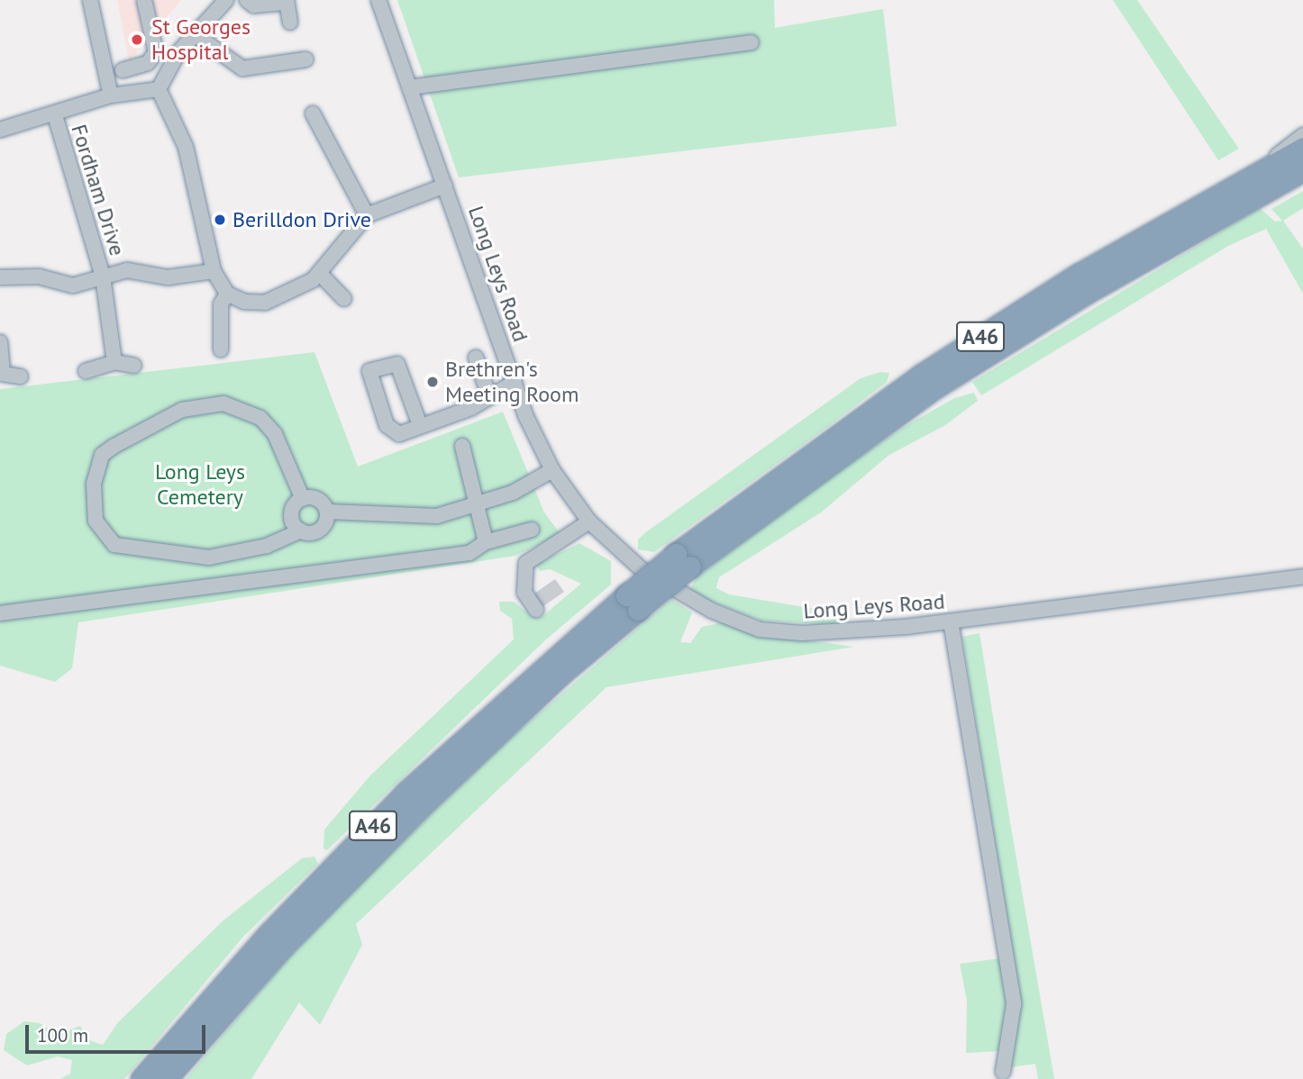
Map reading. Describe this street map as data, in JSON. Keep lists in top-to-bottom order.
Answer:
{
  "streets": {
    "highway": ["A46"],
    "street": ["Fordham Drive", "Long Leys Road"]
  },
  "parks": ["Long Leys Cemetery"],
  "places": ["St Georges Hospital", "Berilldon Drive", "Brethren's Meeting Room"],
  "scale_bar": "100 m"
}
